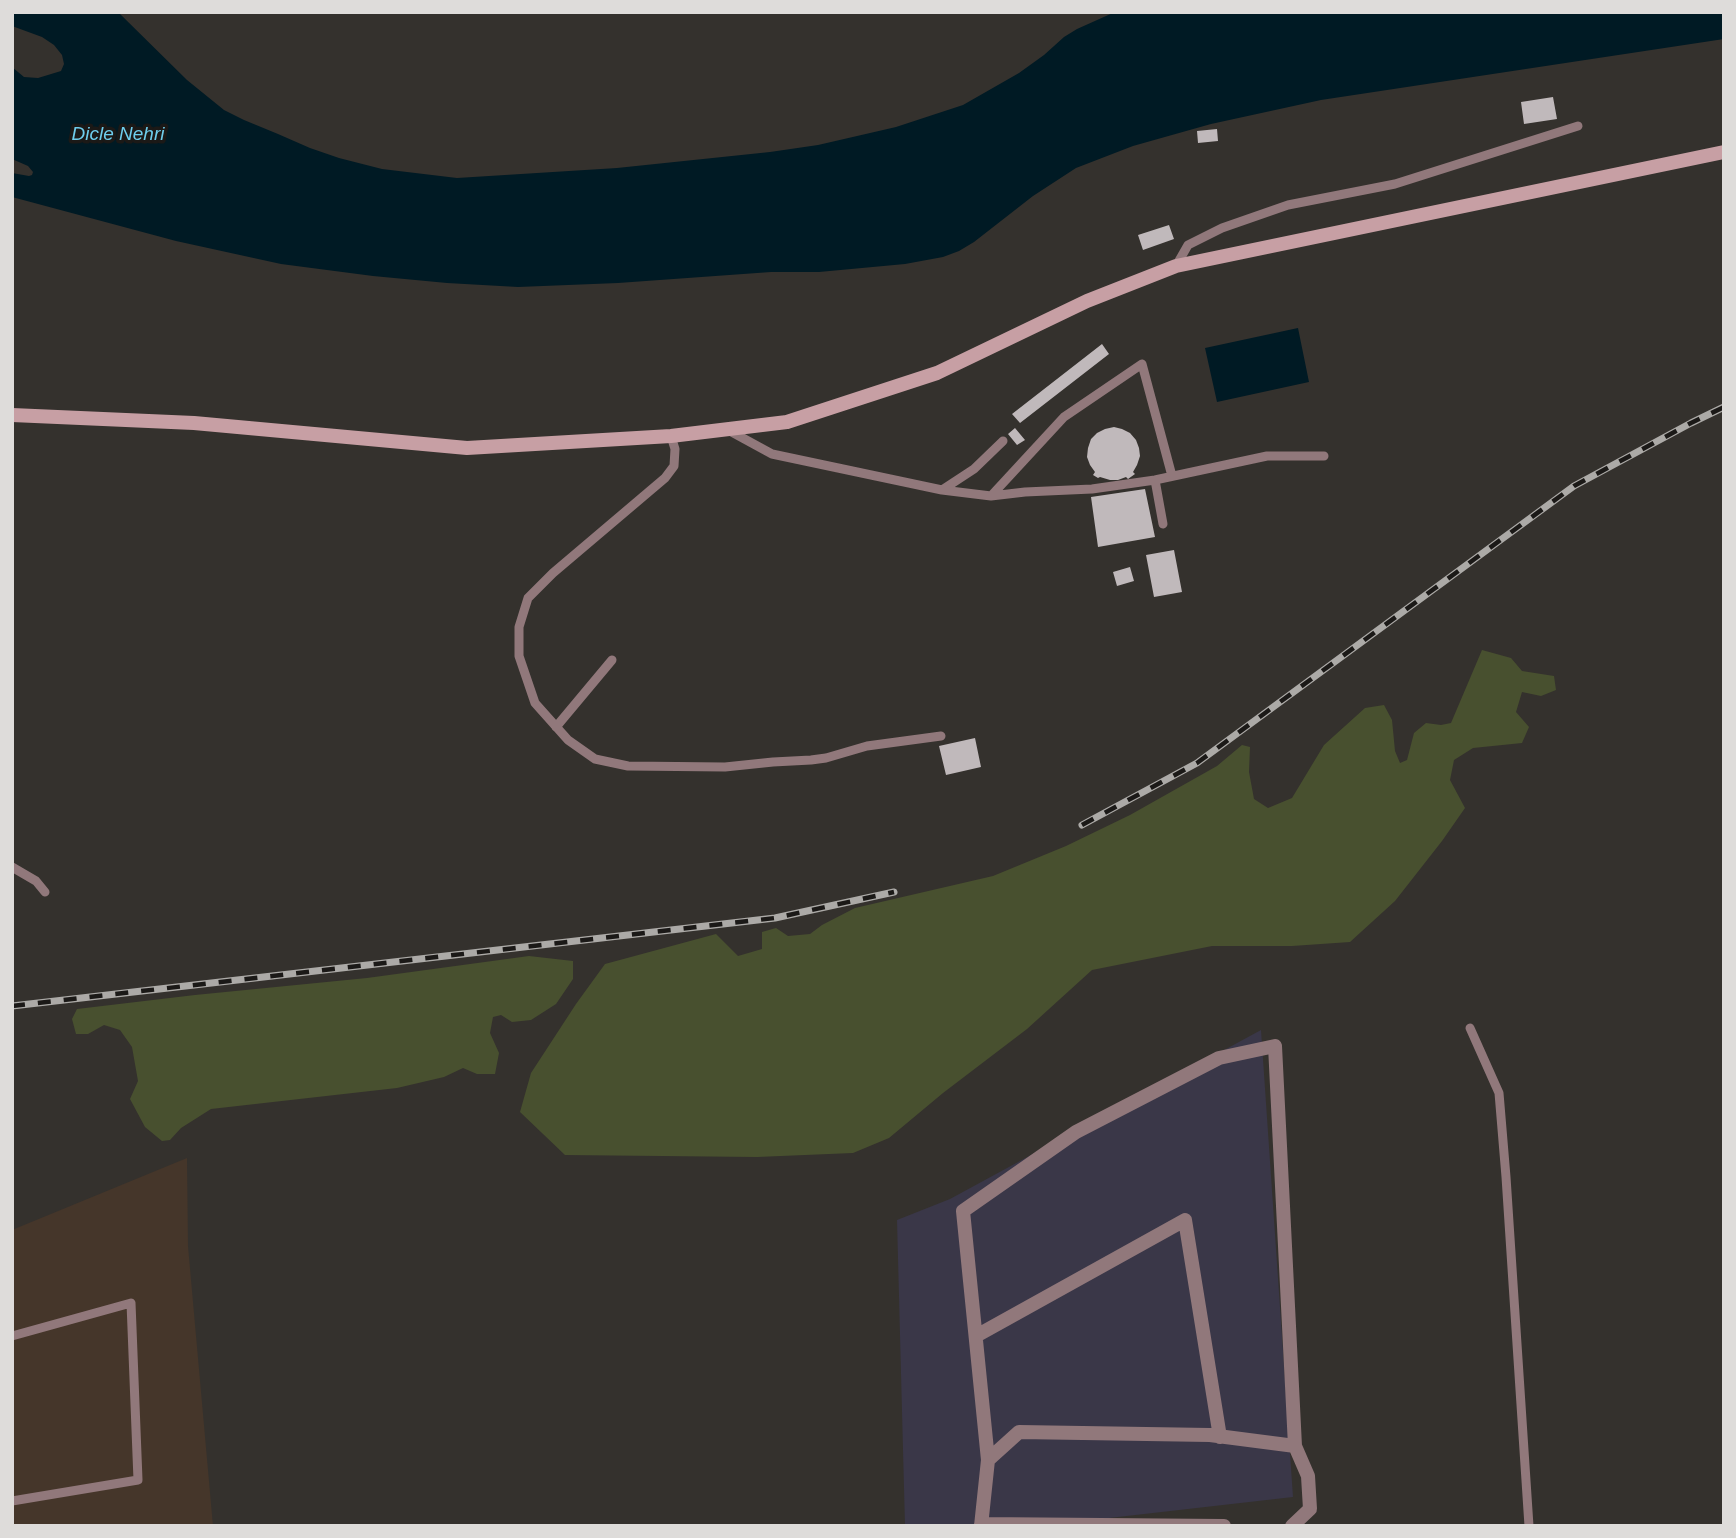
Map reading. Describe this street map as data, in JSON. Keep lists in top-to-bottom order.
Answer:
{
  "water": ["Dicle Nehri"]
}
